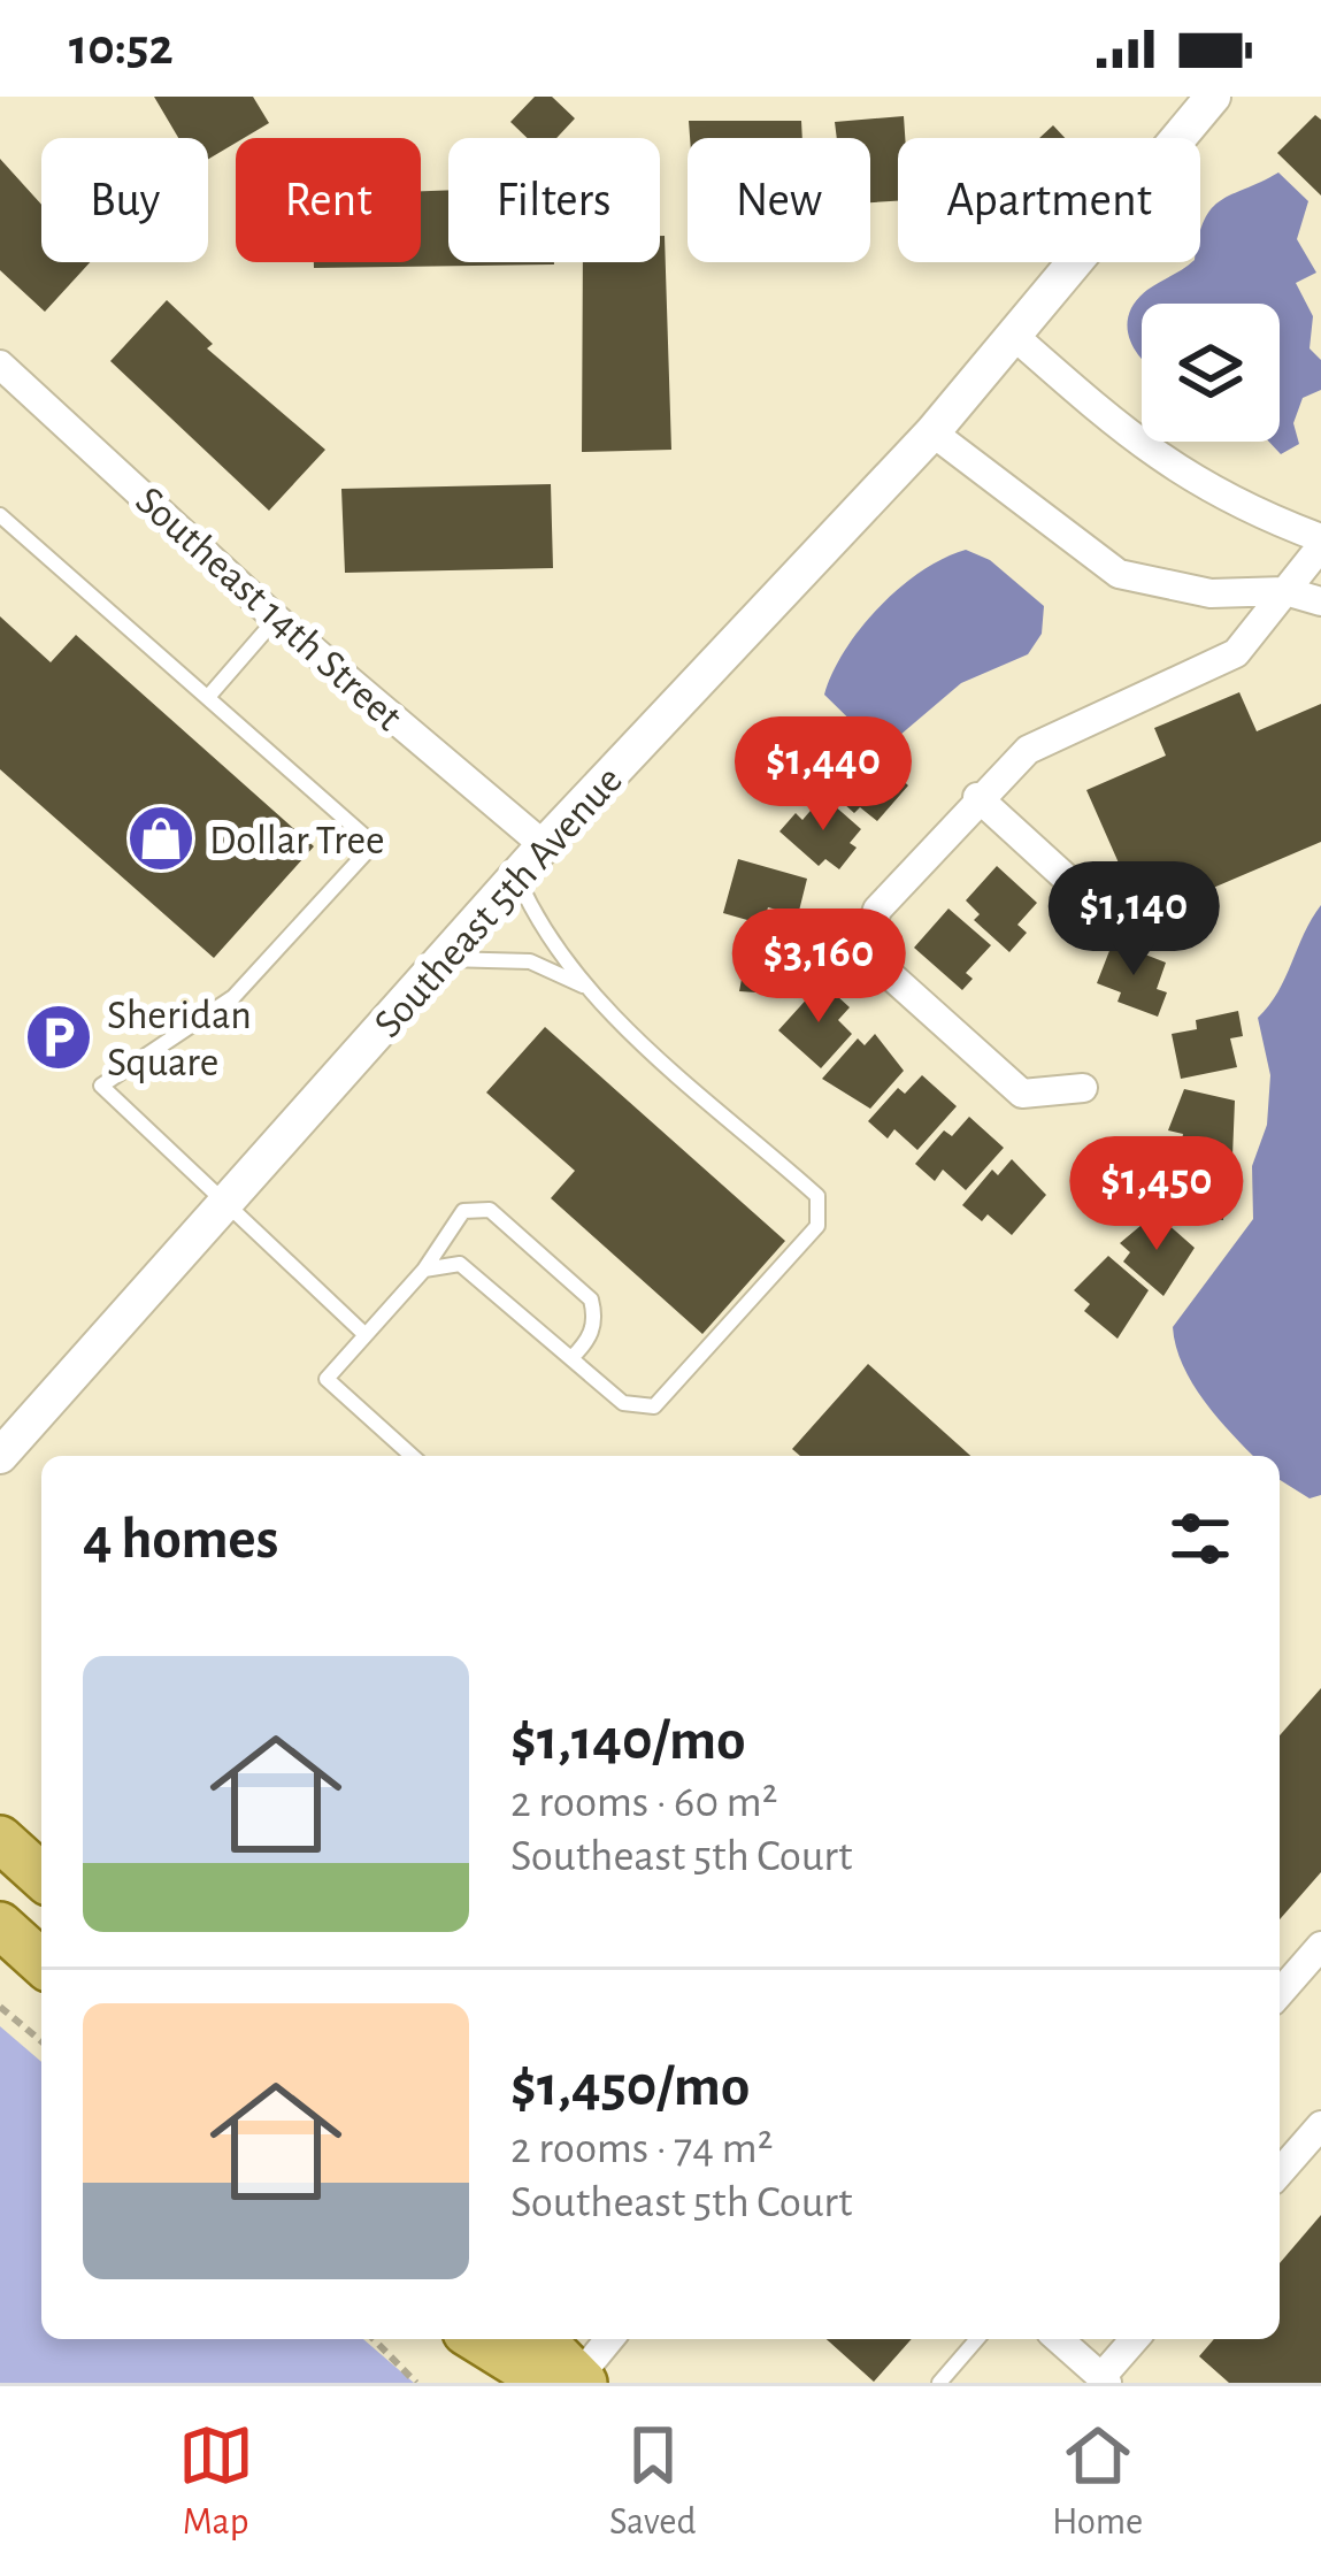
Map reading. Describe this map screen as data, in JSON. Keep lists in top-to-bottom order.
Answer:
{
  "streets": {
    "street": ["Southeast 14th Street", "Southeast 5th Avenue"]
  },
  "crossings": [
    ["Southeast 14th Street", "Southeast 5th Avenue"]
  ],
  "places": {
    "shop": ["Dollar Tree"],
    "parking": ["Sheridan Square"]
  },
  "page": {
    "status": "10:52",
    "chip": [
      "Buy",
      "Rent",
      "Filters",
      "New",
      "Apartment"
    ],
    "price": [
      "$1,440",
      "$1,140",
      "$3,160",
      "$1,450"
    ],
    "heading": "4 homes",
    "list": [
      {
        "name": "$1,140/mo",
        "note": "2 rooms · 60 m² · Southeast 5th Court"
      },
      {
        "name": "$1,450/mo",
        "note": "2 rooms · 74 m² · Southeast 5th Court"
      }
    ],
    "tabs": ["Map", "Saved", "Home"]
  }
}
